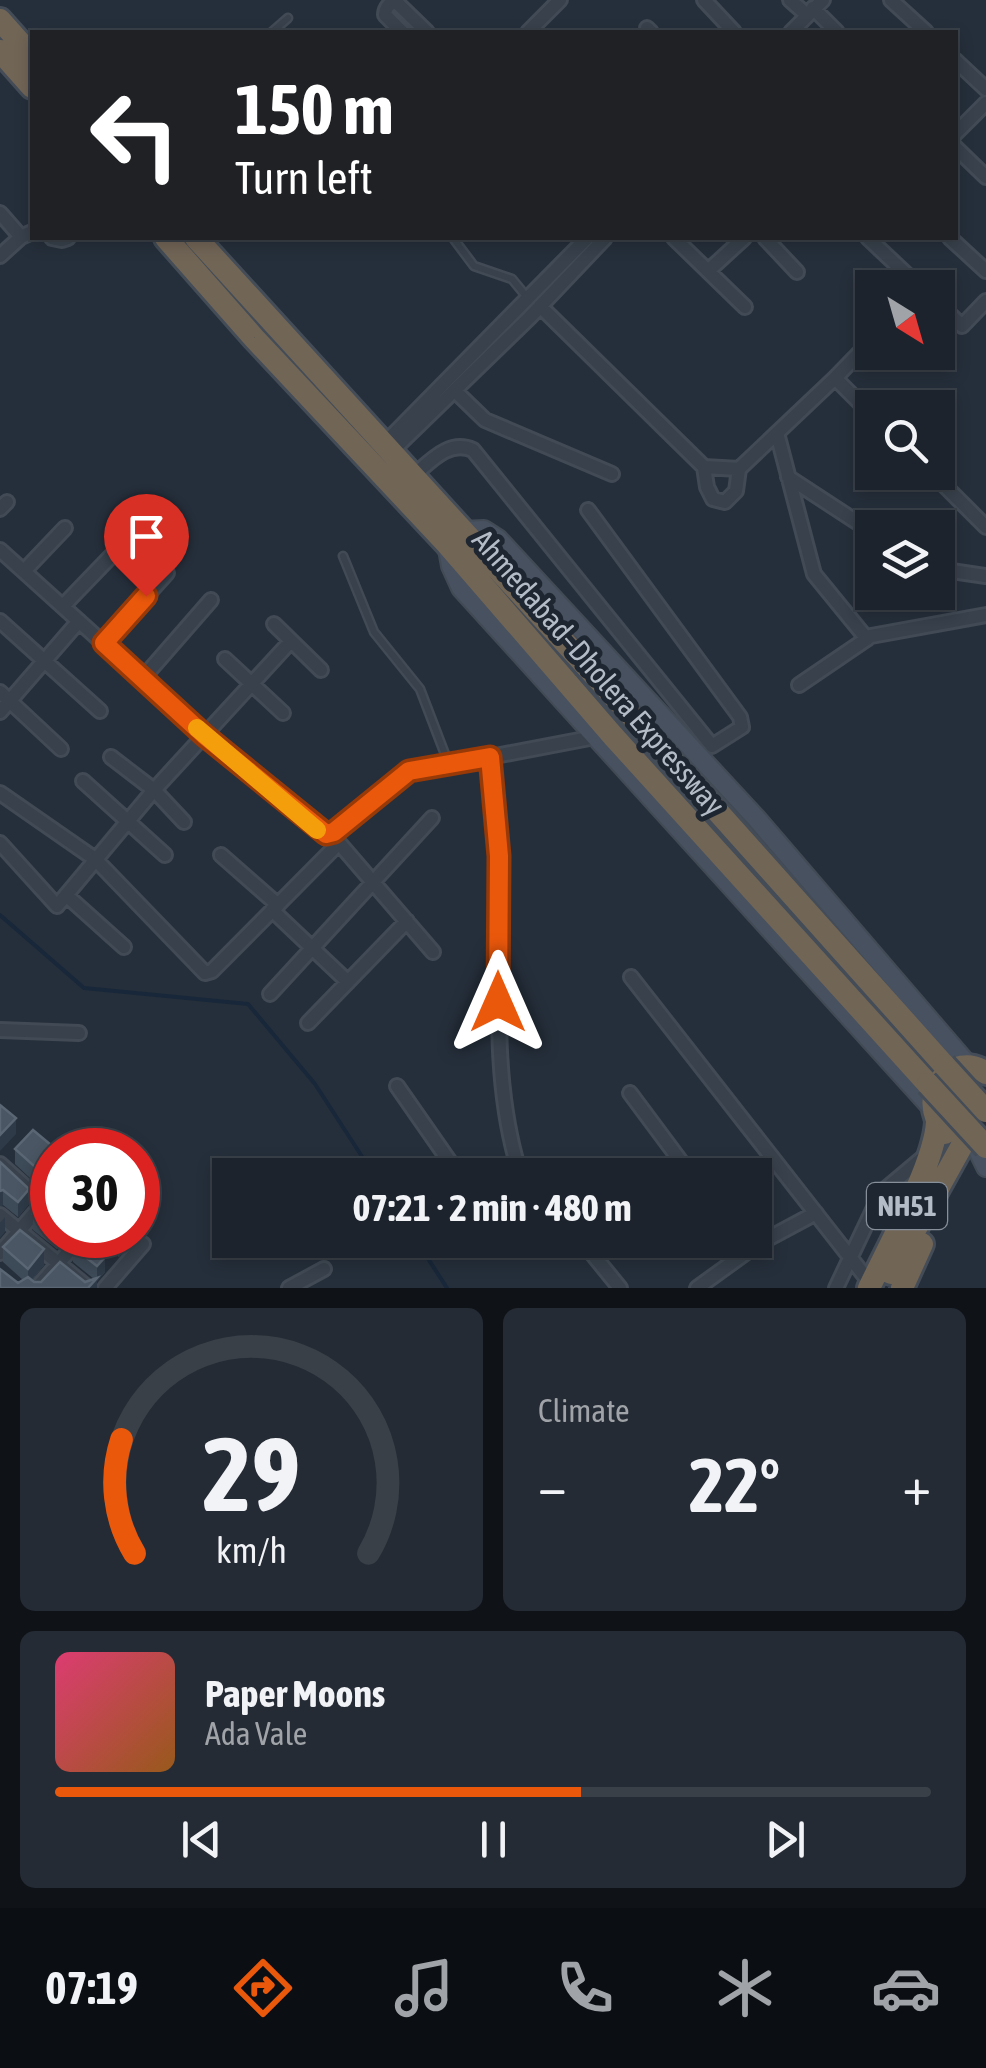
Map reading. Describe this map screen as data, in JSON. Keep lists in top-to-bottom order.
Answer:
{
  "streets": {
    "highway": ["Ahmedabad–Dholera Expressway", "NH51"]
  },
  "crossings": [
    ["Ahmedabad–Dholera Expressway", "NH51"]
  ],
  "north": "bottom right",
  "page": {
    "turn": ["150 m", "Turn left"],
    "limit": "30",
    "trip": "07:21 · 2 min · 480 m",
    "tile": "Climate",
    "heat": ["−", "22°", "+"],
    "song": ["Paper Moons", "Ada Vale"],
    "tabs": "07:19",
    "gauge": ["29", "km/h"]
  }
}
